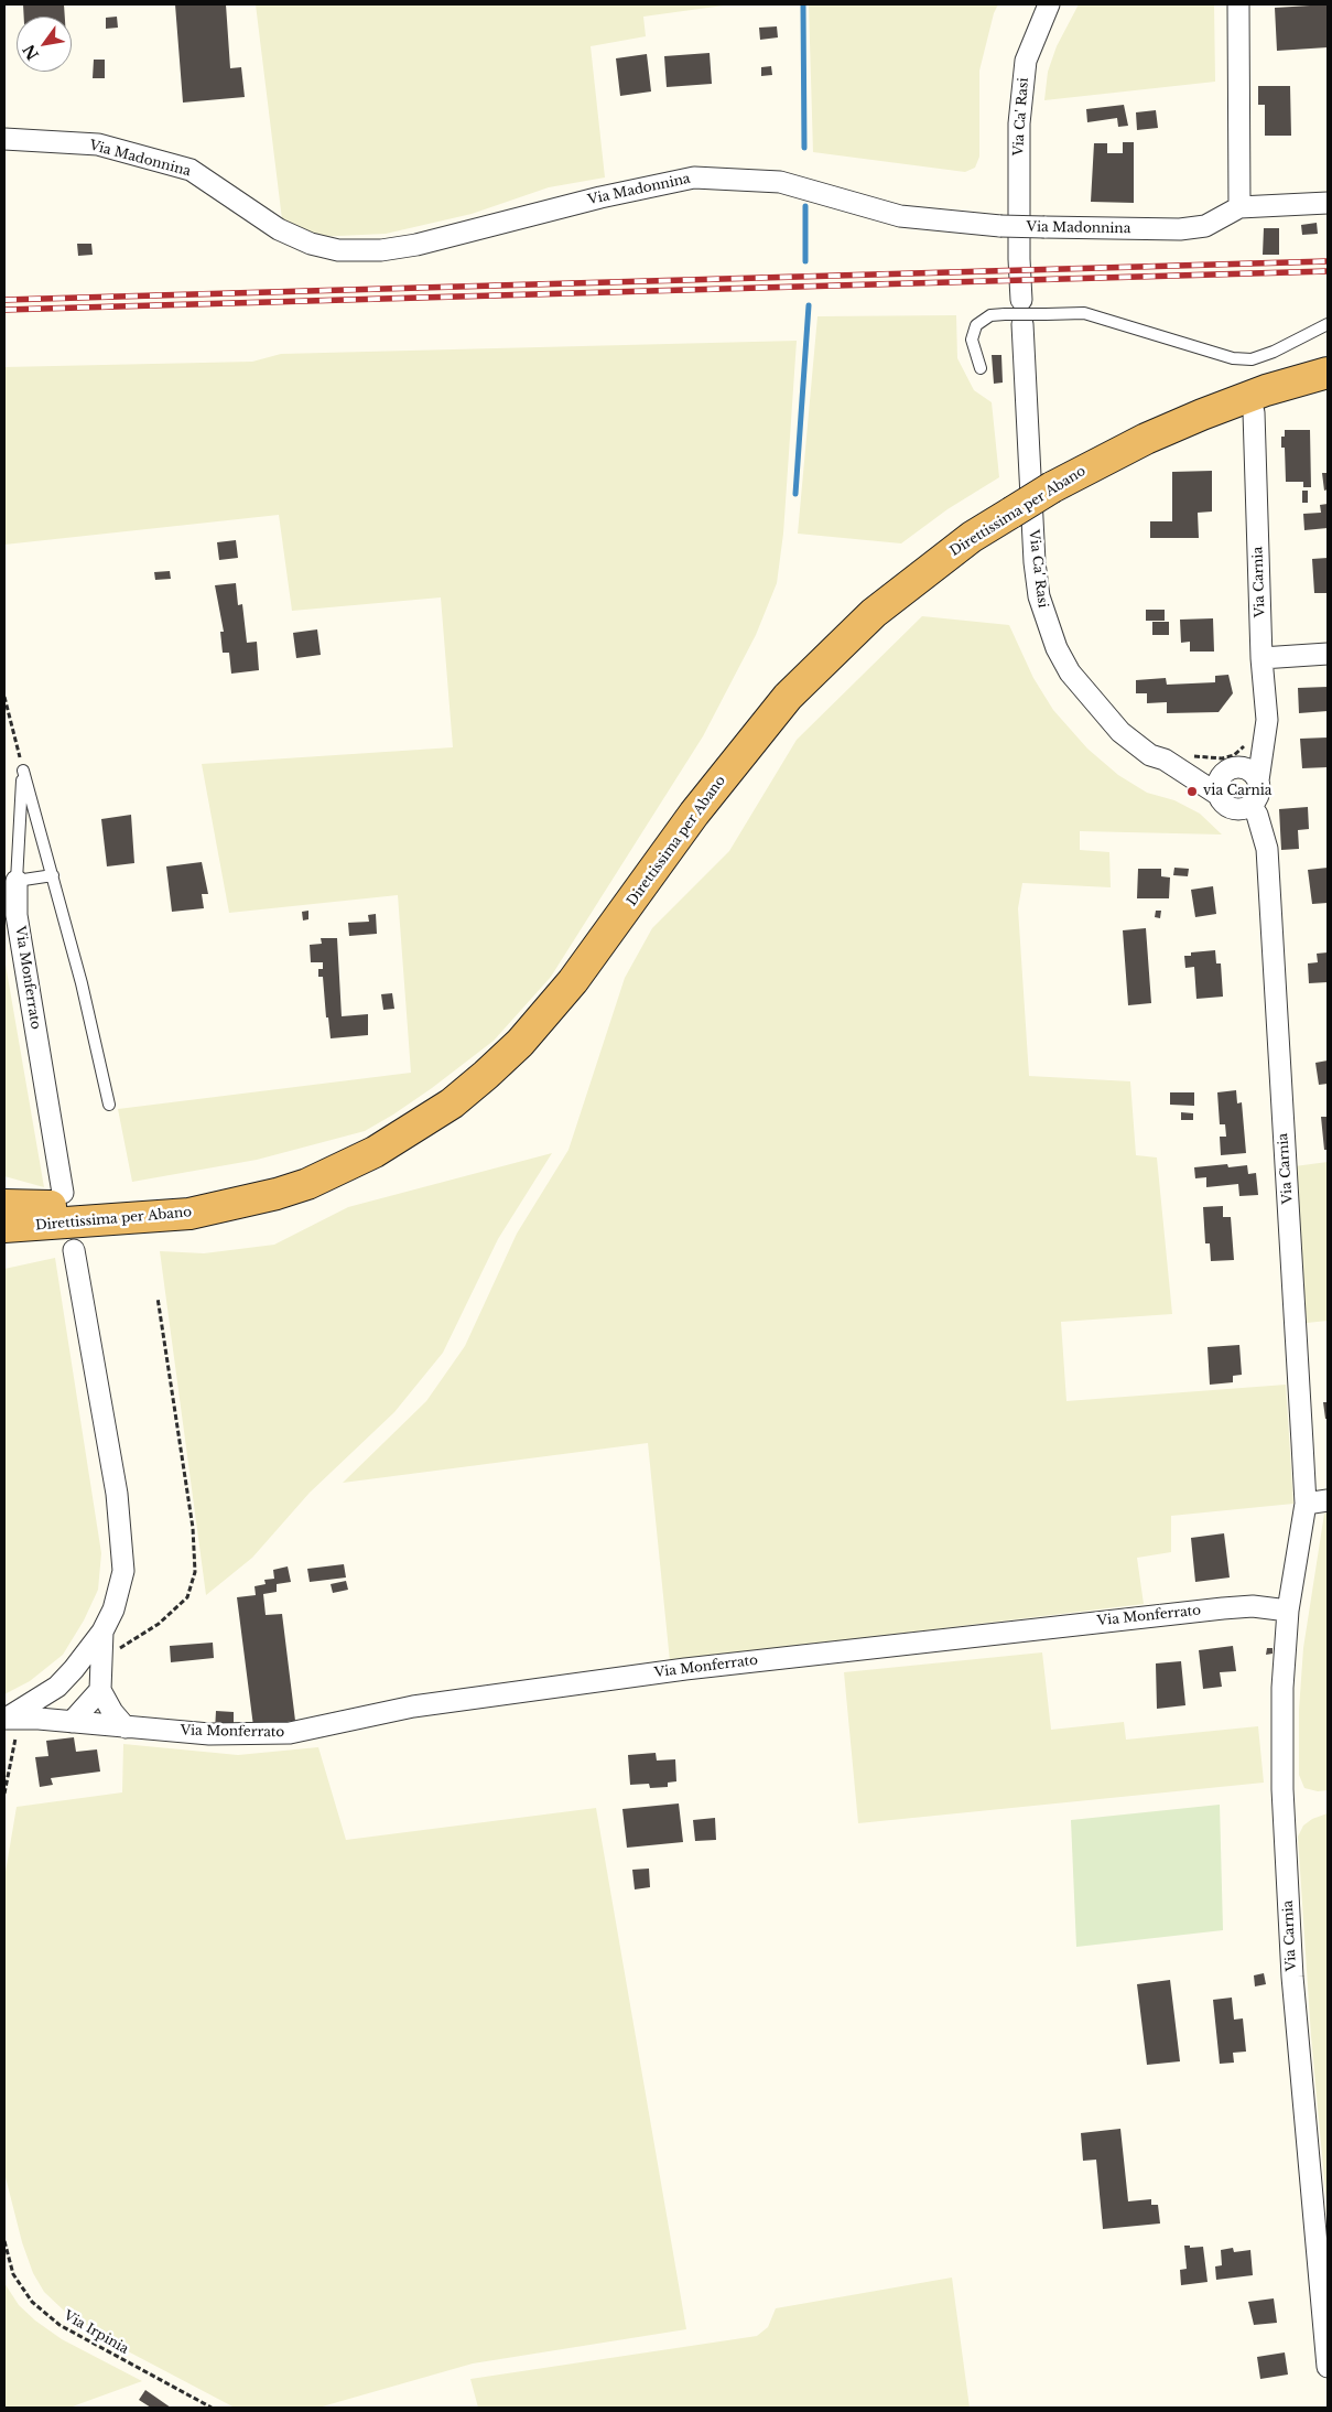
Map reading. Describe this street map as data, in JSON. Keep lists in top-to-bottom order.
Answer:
{
  "streets": {
    "highway": ["Direttissima per Abano"],
    "street": [
      "Via Ca' Rasi",
      "Via Madonnina",
      "Via Carnia",
      "Via Monferrato"
    ],
    "path": ["Via Irpinia"]
  },
  "crossings": [
    ["Via Ca' Rasi", "Via Carnia"],
    ["Via Carnia", "Via Monferrato"]
  ],
  "places": ["via Carnia"],
  "north": "bottom left"
}
